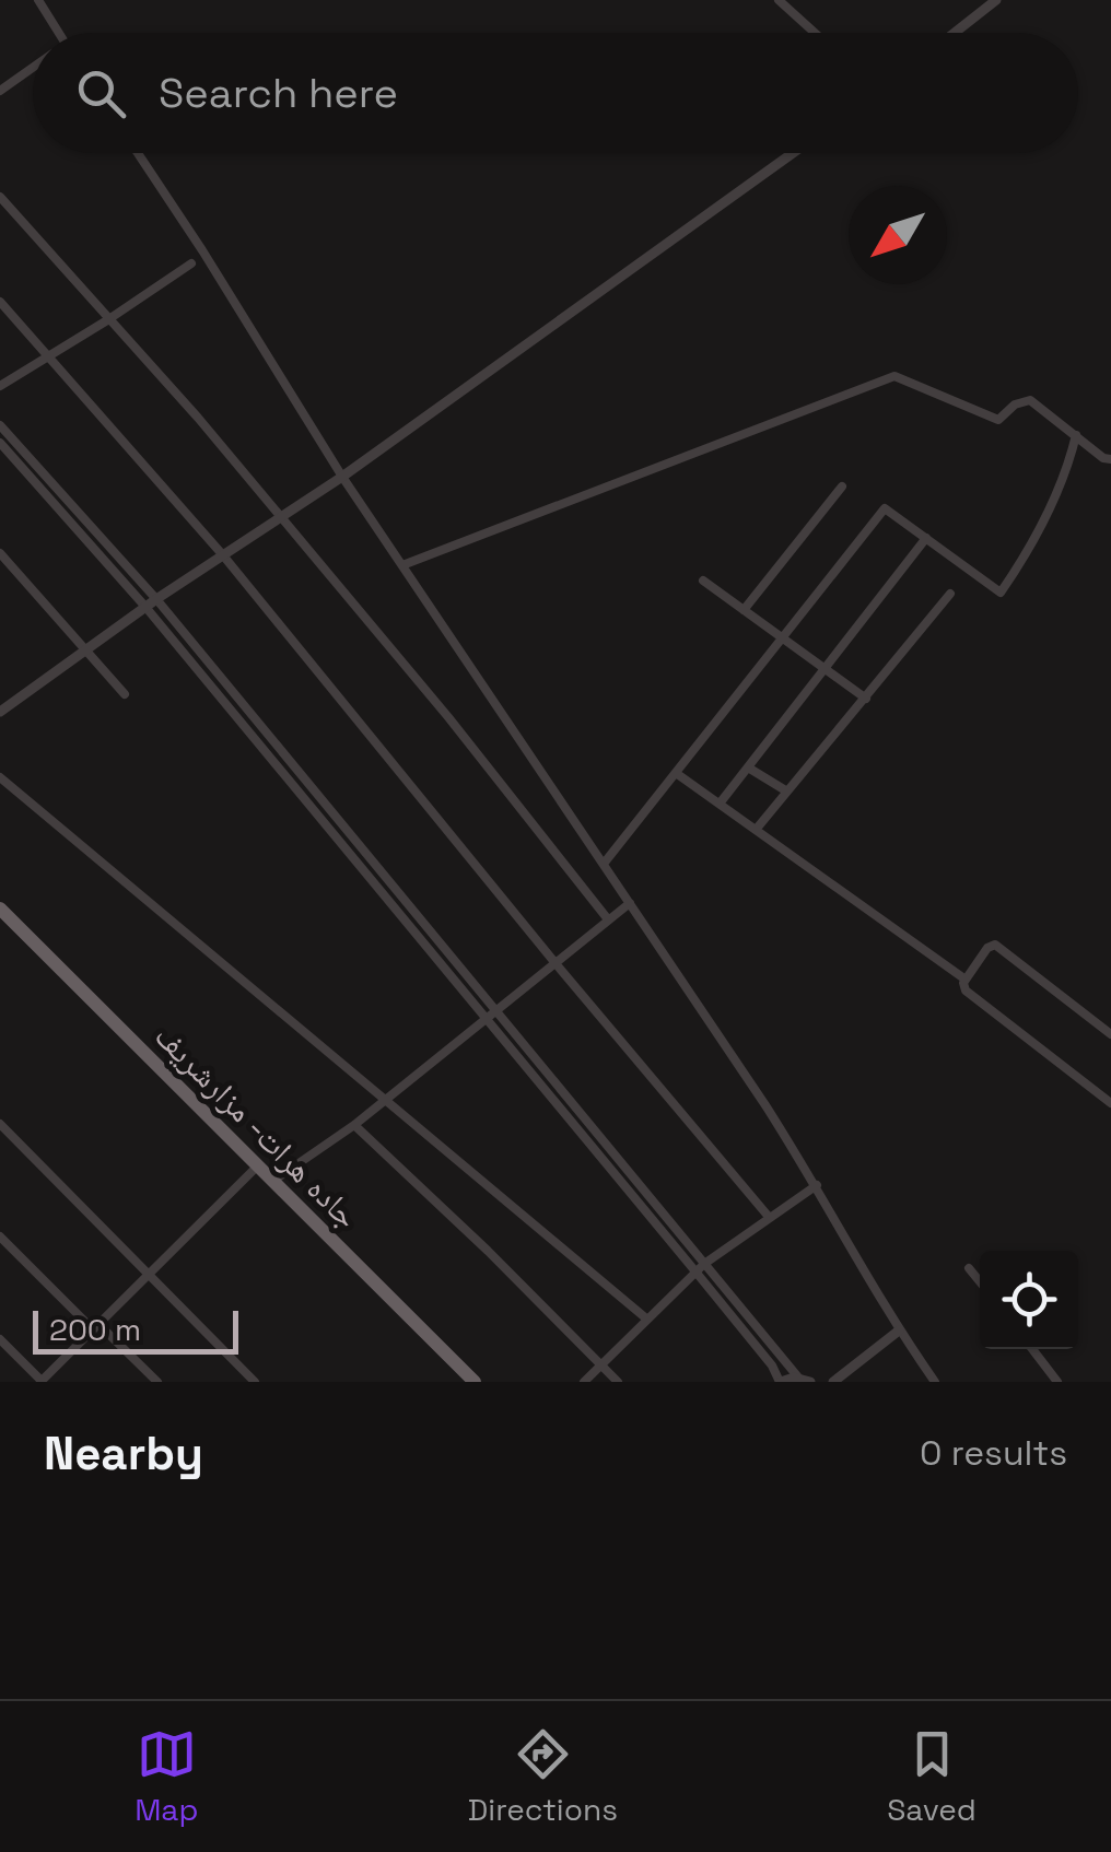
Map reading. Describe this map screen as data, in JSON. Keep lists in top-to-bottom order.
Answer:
{
  "streets": {
    "highway": ["جاده هرات- مزارشریف"]
  },
  "scale_bar": "200 m",
  "north": "bottom left",
  "page": {
    "search": "Search here",
    "scale": "200 m",
    "heading": ["Nearby", "0 results"],
    "nav": ["Map", "Directions", "Saved"]
  }
}
